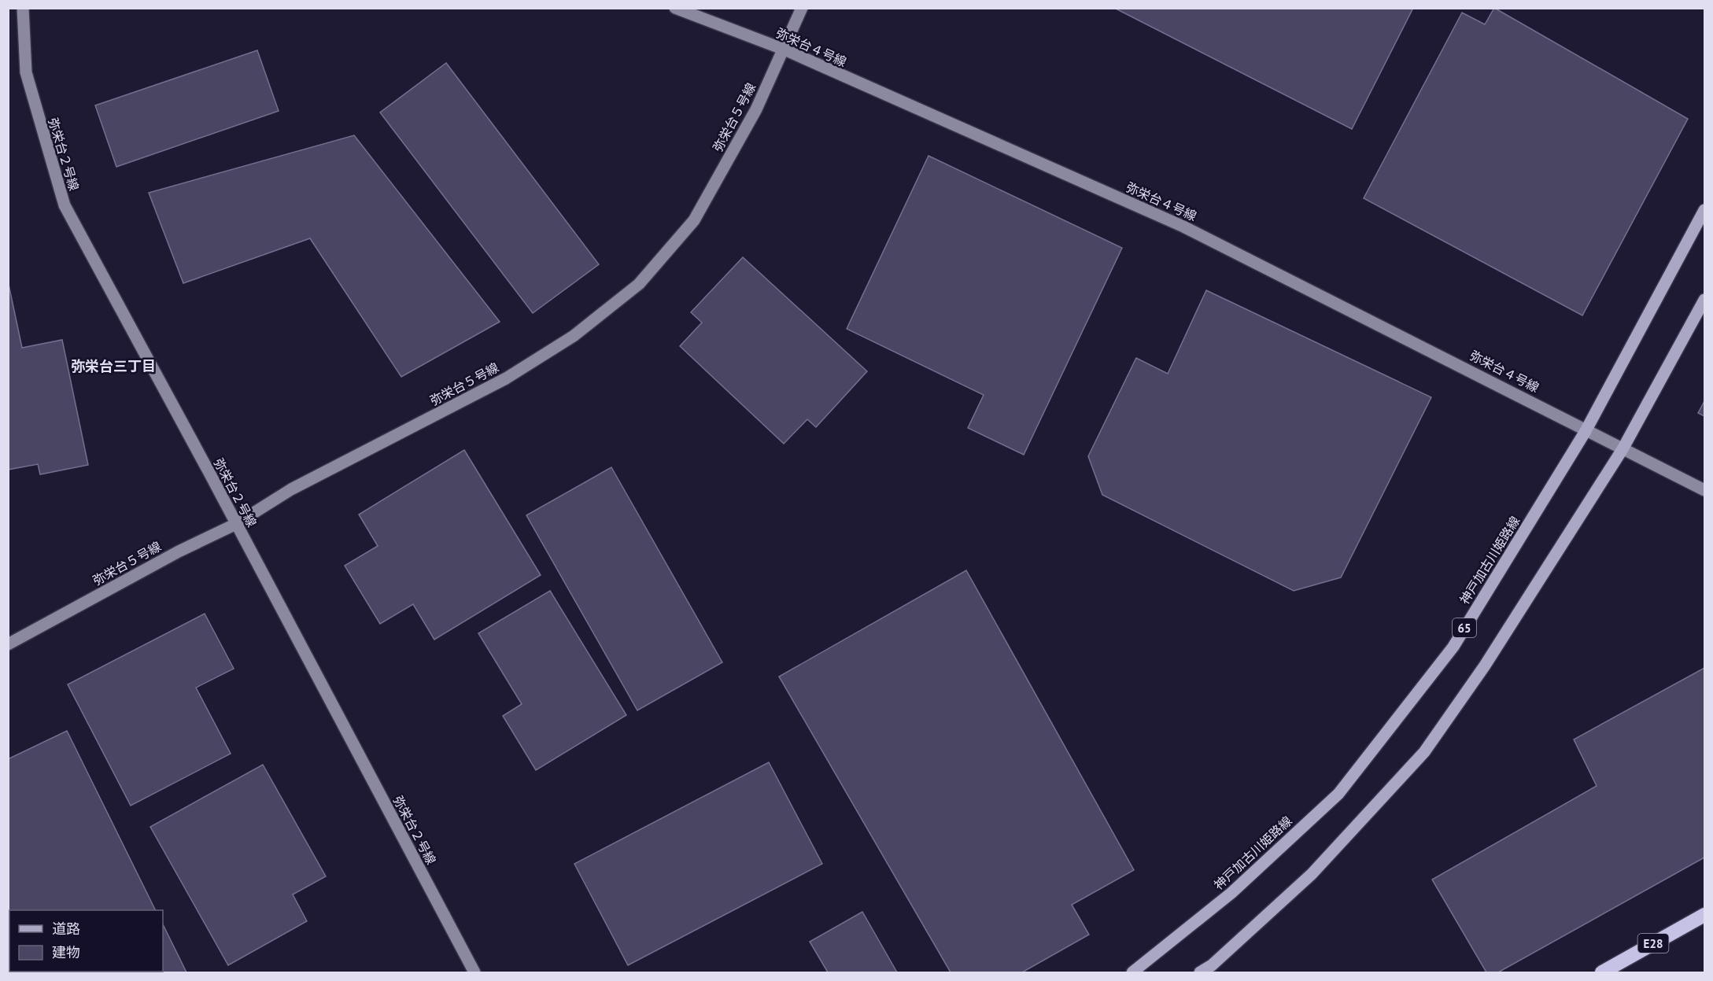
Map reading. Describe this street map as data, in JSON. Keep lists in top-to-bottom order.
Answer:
{
  "streets": {
    "highway": ["E28"],
    "main road": ["神戸加古川姫路線", "65"],
    "street": ["弥栄台４号線", "弥栄台５号線", "弥栄台２号線"]
  },
  "crossings": [
    ["弥栄台４号線", "弥栄台５号線"],
    ["弥栄台４号線", "神戸加古川姫路線"],
    ["弥栄台５号線", "弥栄台２号線"]
  ],
  "districts": ["弥栄台三丁目"],
  "legend": ["道路", "建物"]
}
